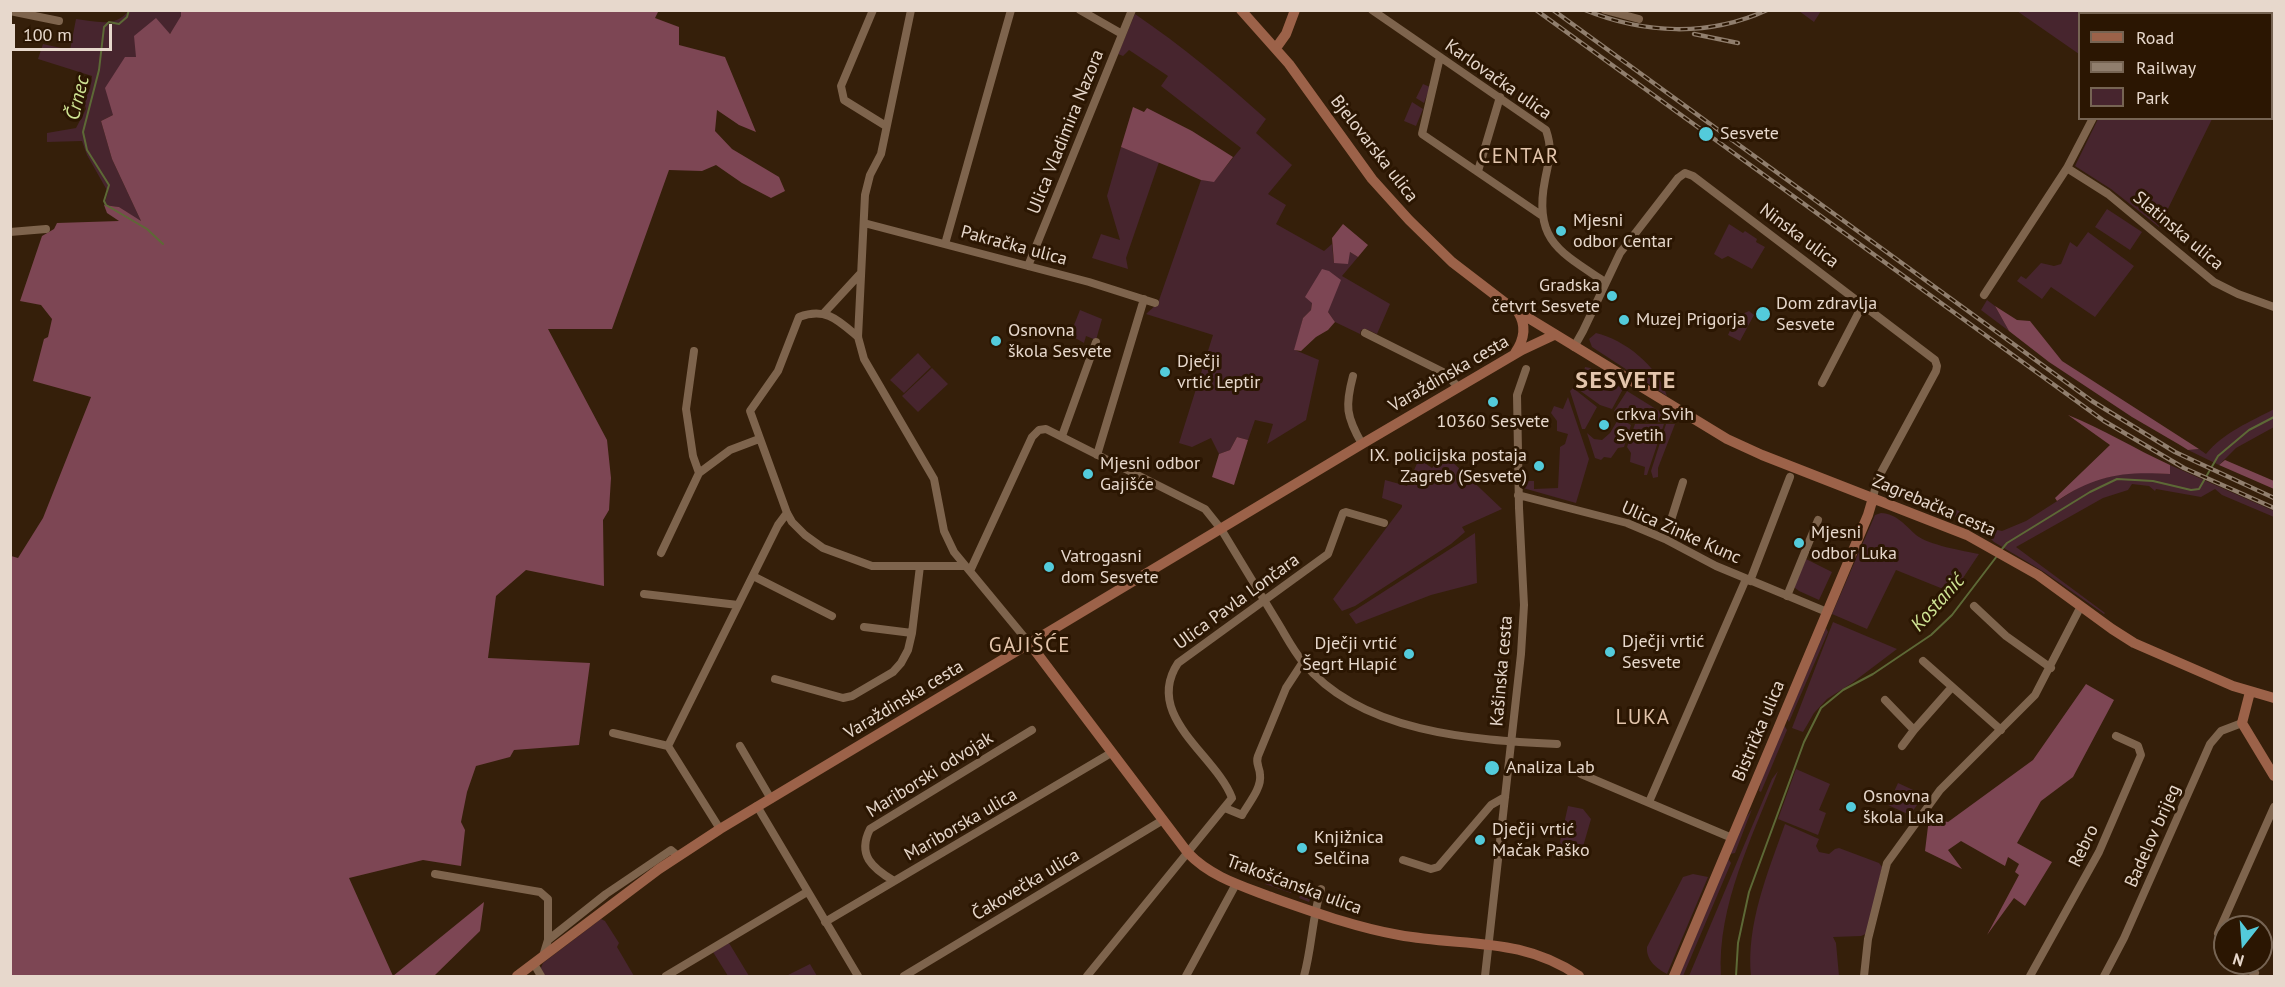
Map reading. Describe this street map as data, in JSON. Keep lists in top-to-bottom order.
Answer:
{
  "streets": {
    "main road": [
      "Bjelovarska ulica",
      "Varaždinska cesta",
      "Zagrebačka cesta",
      "Bistrička ulica",
      "Trakošćanska ulica"
    ],
    "street": [
      "Karlovačka ulica",
      "Ulica Vladimira Nazora",
      "Slatinska ulica",
      "Ninska ulica",
      "Pakračka ulica",
      "Ulica Zinke Kunc",
      "Ulica Pavla Lončara",
      "Kašinska cesta",
      "Mariborski odvojak",
      "Mariborska ulica",
      "Badelov brijeg",
      "Rebro",
      "Čakovečka ulica"
    ]
  },
  "crossings": [
    ["Ulica Vladimira Nazora", "Pakračka ulica"],
    ["Bjelovarska ulica", "Ninska ulica"],
    ["Bjelovarska ulica", "Varaždinska cesta"],
    ["Bjelovarska ulica", "Zagrebačka cesta"],
    ["Ninska ulica", "Zagrebačka cesta"],
    ["Ninska ulica", "Bistrička ulica"],
    ["Varaždinska cesta", "Trakošćanska ulica"],
    ["Zagrebačka cesta", "Bistrička ulica"],
    ["Ulica Zinke Kunc", "Kašinska cesta"],
    ["Ulica Zinke Kunc", "Bistrička ulica"],
    ["Kašinska cesta", "Trakošćanska ulica"],
    ["Mariborski odvojak", "Mariborska ulica"],
    ["Mariborska ulica", "Trakošćanska ulica"],
    ["Čakovečka ulica", "Trakošćanska ulica"]
  ],
  "districts": [
    "CENTAR",
    "SESVETE",
    "GAJIŠĆE",
    "LUKA"
  ],
  "water": ["Črnec", "Kostanić"],
  "places": [
    "Sesvete",
    "Mjesni odbor Centar",
    "Gradska četvrt Sesvete",
    "Dom zdravlja Sesvete",
    "Muzej Prigorja",
    "Osnovna škola Sesvete",
    "Dječji vrtić Leptir",
    "10360 Sesvete",
    "crkva Svih Svetih",
    "IX. policijska postaja Zagreb (Sesvete)",
    "Mjesni odbor Gajišće",
    "Mjesni odbor Luka",
    "Vatrogasni dom Sesvete",
    "Dječji vrtić Sesvete",
    "Dječji vrtić Šegrt Hlapić",
    "Analiza Lab",
    "Osnovna škola Luka",
    "Dječji vrtić Mačak Paško",
    "Knjižnica Selčina"
  ],
  "legend": ["Road", "Railway", "Park"],
  "scale_bar": "100 m",
  "north": "bottom"
}
